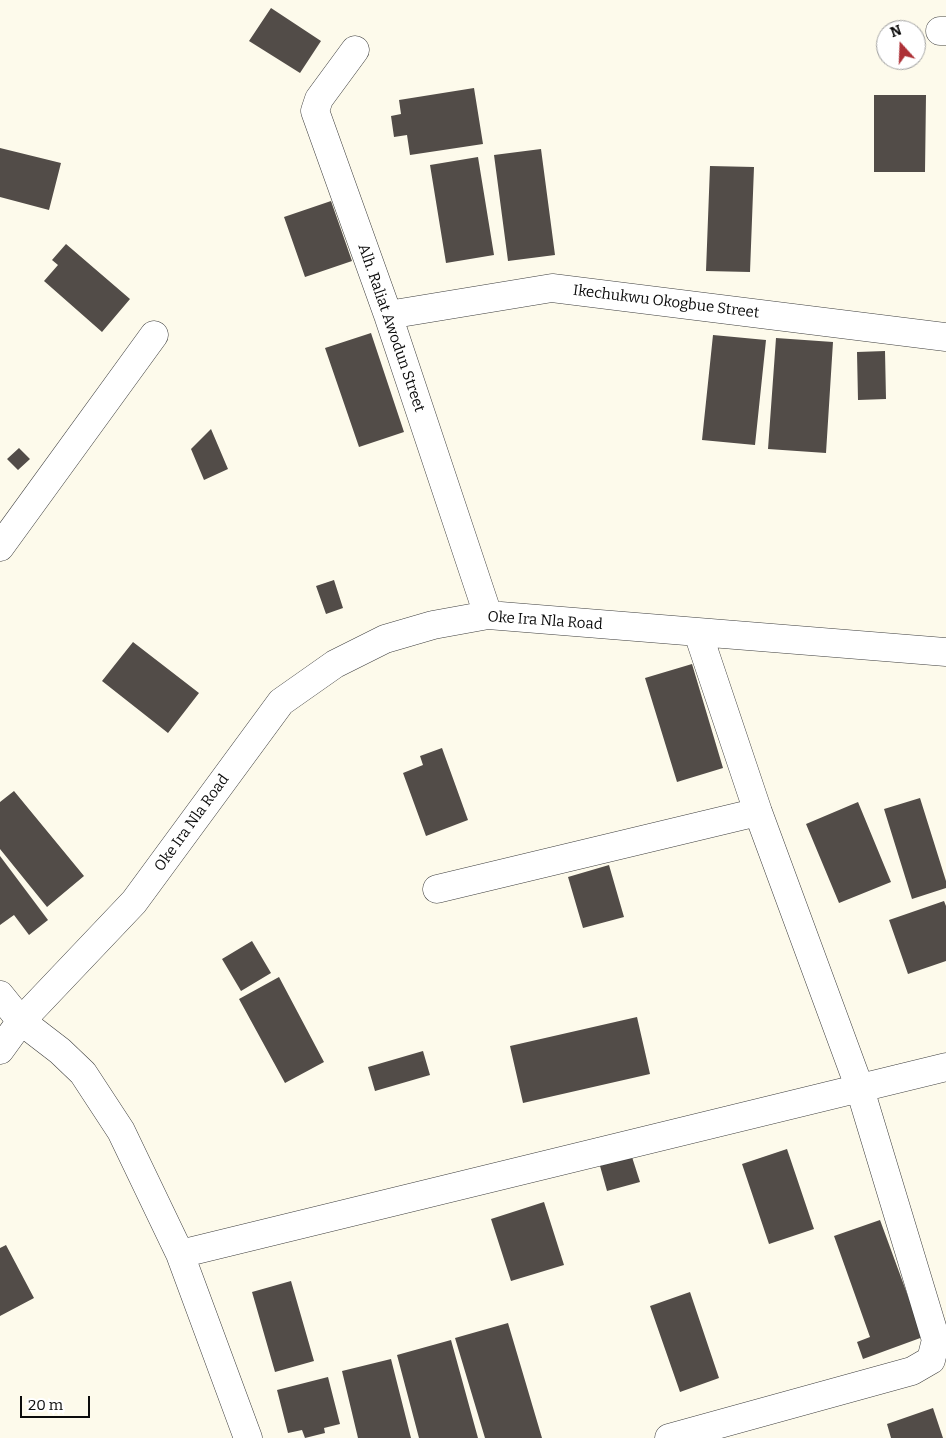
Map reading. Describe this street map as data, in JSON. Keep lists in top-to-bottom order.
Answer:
{
  "streets": {
    "street": ["Ikechukwu Okogbue Street", "Alh. Raliat Awodun Street", "Oke Ira Nla Road"]
  },
  "crossings": [
    ["Ikechukwu Okogbue Street", "Alh. Raliat Awodun Street"],
    ["Alh. Raliat Awodun Street", "Oke Ira Nla Road"]
  ],
  "scale_bar": "20 m",
  "north": "top"
}
